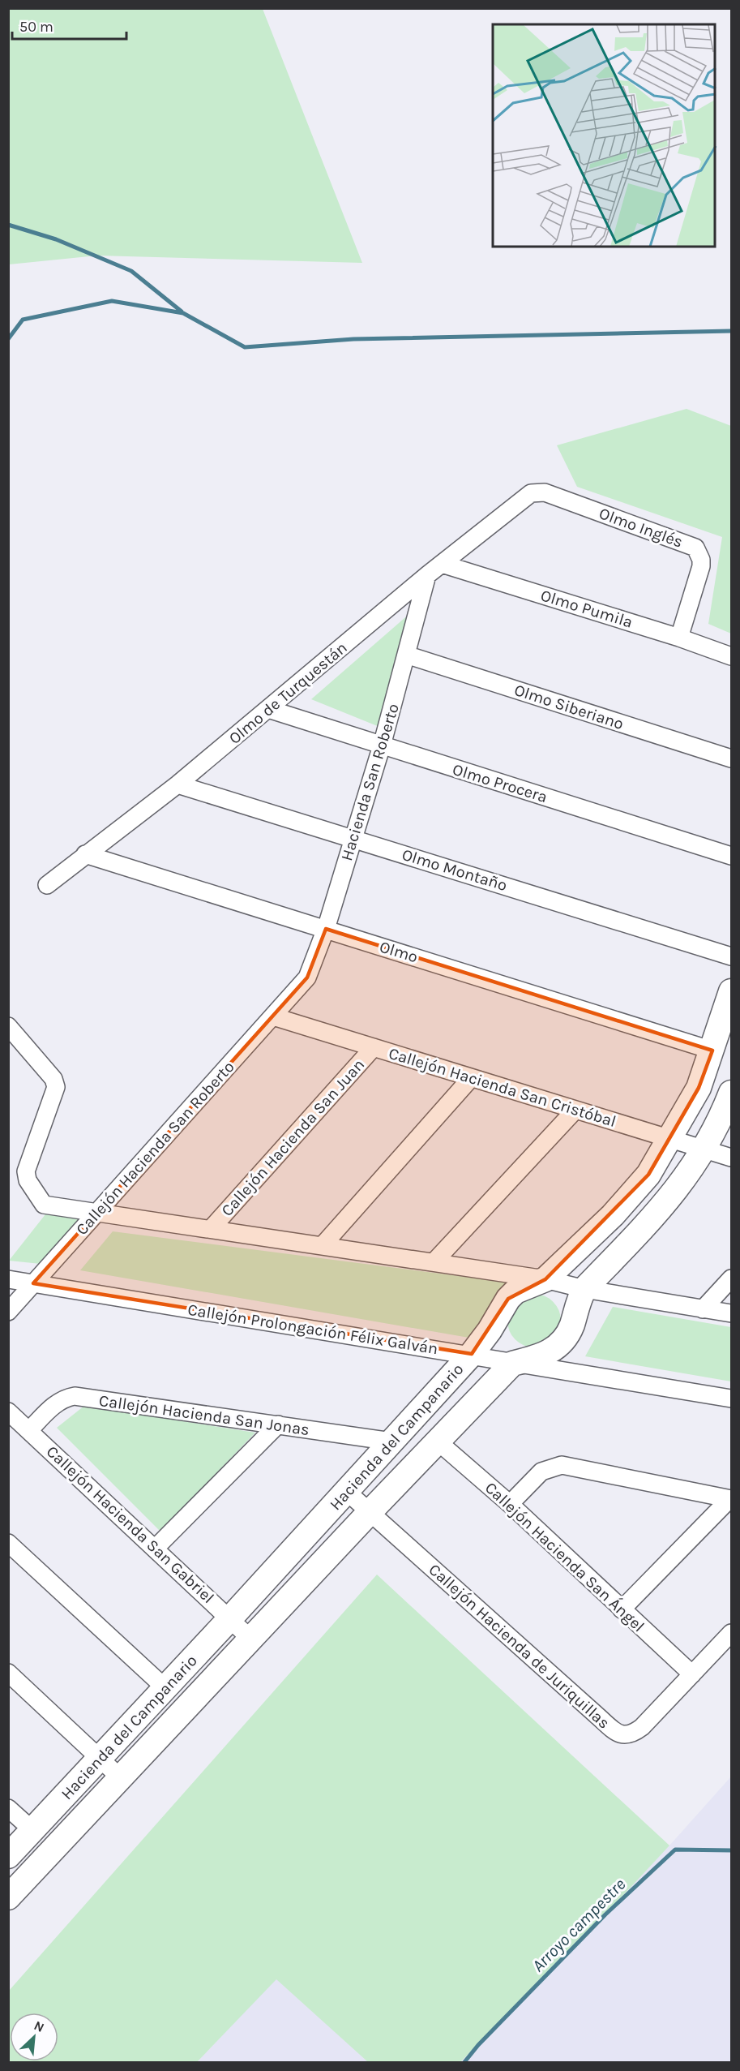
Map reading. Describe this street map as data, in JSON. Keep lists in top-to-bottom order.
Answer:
{
  "streets": {
    "street": [
      "Olmo Inglés",
      "Olmo Pumila",
      "Olmo de Turquestán",
      "Olmo Siberiano",
      "Hacienda San Roberto",
      "Olmo Procera",
      "Olmo Montaño",
      "Olmo",
      "Callejón Hacienda San Cristóbal",
      "Callejón Hacienda San Juan",
      "Callejón Hacienda San Roberto",
      "Callejón Prolongación Félix Galván",
      "Callejón Hacienda San Jonas",
      "Hacienda del Campanario",
      "Callejón Hacienda San Gabriel",
      "Callejón Hacienda San Ángel",
      "Callejón Hacienda de Juriquillas"
    ]
  },
  "crossings": [
    ["Olmo Inglés", "Olmo Pumila"],
    ["Olmo Inglés", "Olmo de Turquestán"],
    ["Olmo Pumila", "Olmo de Turquestán"],
    ["Olmo de Turquestán", "Hacienda San Roberto"],
    ["Olmo de Turquestán", "Olmo Procera"],
    ["Olmo de Turquestán", "Olmo Montaño"],
    ["Olmo de Turquestán", "Olmo"],
    ["Olmo Siberiano", "Hacienda San Roberto"],
    ["Hacienda San Roberto", "Olmo Procera"],
    ["Hacienda San Roberto", "Olmo Montaño"],
    ["Hacienda San Roberto", "Olmo"],
    ["Hacienda San Roberto", "Callejón Hacienda San Roberto"],
    ["Olmo", "Hacienda del Campanario"],
    ["Callejón Hacienda San Cristóbal", "Callejón Hacienda San Juan"],
    ["Callejón Hacienda San Cristóbal", "Callejón Hacienda San Roberto"],
    ["Callejón Hacienda San Cristóbal", "Hacienda del Campanario"],
    ["Callejón Hacienda San Roberto", "Callejón Prolongación Félix Galván"],
    ["Callejón Prolongación Félix Galván", "Hacienda del Campanario"],
    ["Callejón Hacienda San Jonas", "Hacienda del Campanario"],
    ["Callejón Hacienda San Jonas", "Callejón Hacienda San Gabriel"],
    ["Hacienda del Campanario", "Callejón Hacienda San Gabriel"],
    ["Hacienda del Campanario", "Callejón Hacienda San Ángel"],
    ["Hacienda del Campanario", "Callejón Hacienda de Juriquillas"],
    ["Callejón Hacienda San Ángel", "Callejón Hacienda de Juriquillas"]
  ],
  "water": ["Arroyo campestre"],
  "scale_bar": "50 m",
  "north": "top right"
}
